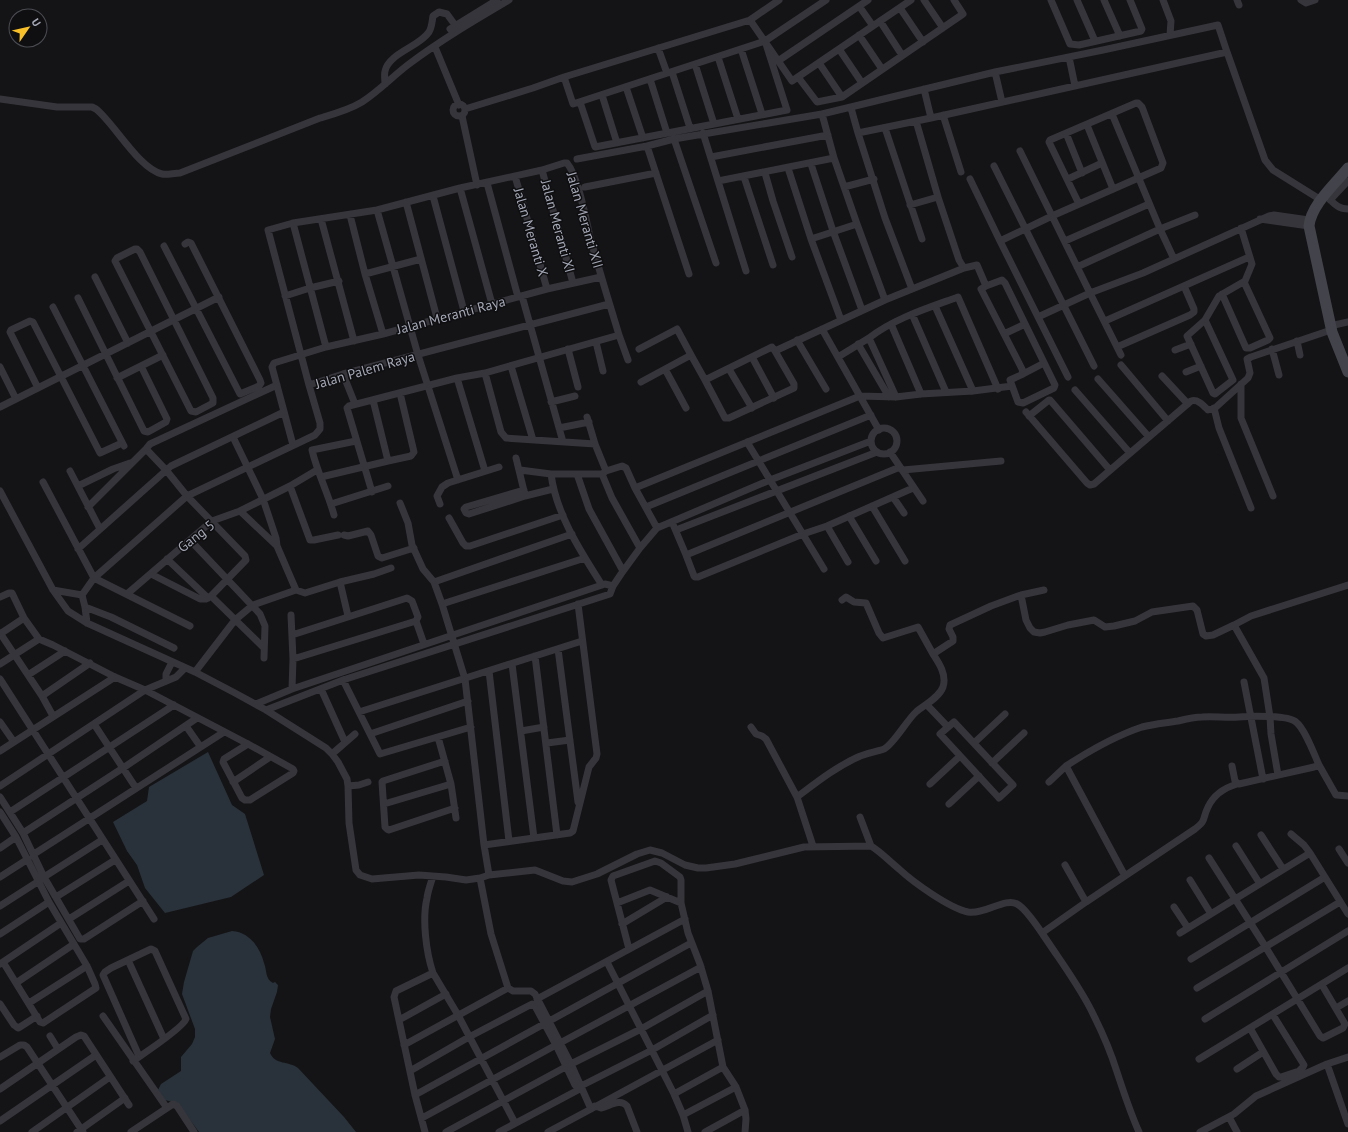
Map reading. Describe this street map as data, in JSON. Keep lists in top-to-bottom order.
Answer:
{
  "streets": {
    "street": [
      "Jalan Meranti XII",
      "Jalan Meranti XI",
      "Jalan Meranti X",
      "Jalan Meranti Raya",
      "Jalan Palem Raya",
      "Gang 5"
    ]
  },
  "crossings": [
    ["Jalan Meranti XII", "Jalan Meranti XI"],
    ["Jalan Meranti XII", "Jalan Meranti Raya"],
    ["Jalan Meranti XII", "Jalan Palem Raya"],
    ["Jalan Meranti XI", "Jalan Meranti Raya"],
    ["Jalan Meranti X", "Jalan Meranti Raya"]
  ],
  "north": "top right"
}
